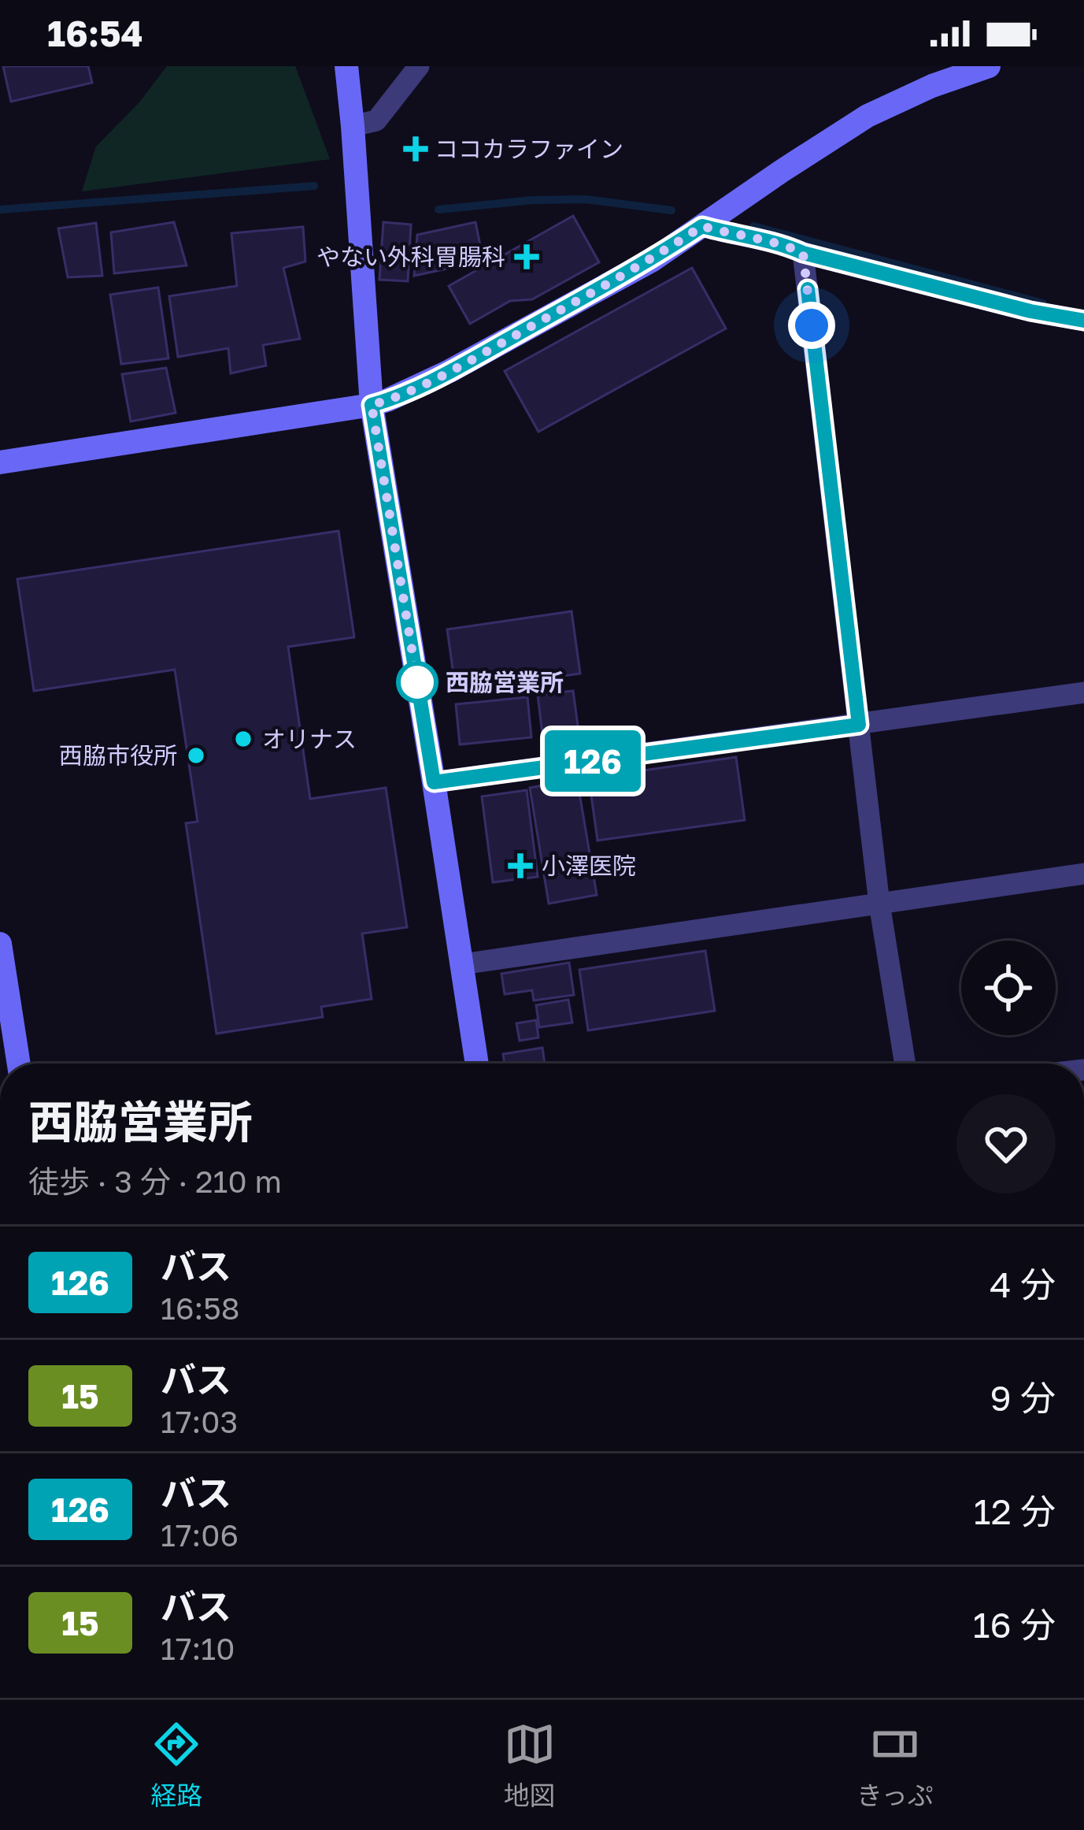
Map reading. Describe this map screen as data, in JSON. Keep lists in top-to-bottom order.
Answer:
{
  "places": {
    "health": ["ココカラファイン", "やない外科胃腸科", "小澤医院"],
    "other": ["西脇営業所", "オリナス", "西脇市役所"]
  },
  "lines": ["bus line 126"],
  "page": {
    "status": "16:54",
    "on_map": "126",
    "heading": ["西脇営業所", "徒歩 · 3 分 · 210 m"],
    "list": [
      {
        "mark": "126",
        "name": "バス",
        "note": "16:58",
        "value": "4 分"
      },
      {
        "mark": "15",
        "name": "バス",
        "note": "17:03",
        "value": "9 分"
      },
      {
        "mark": "126",
        "name": "バス",
        "note": "17:06",
        "value": "12 分"
      },
      {
        "mark": "15",
        "name": "バス",
        "note": "17:10",
        "value": "16 分"
      }
    ],
    "tabs": ["経路", "地図", "きっぷ"]
  }
}
